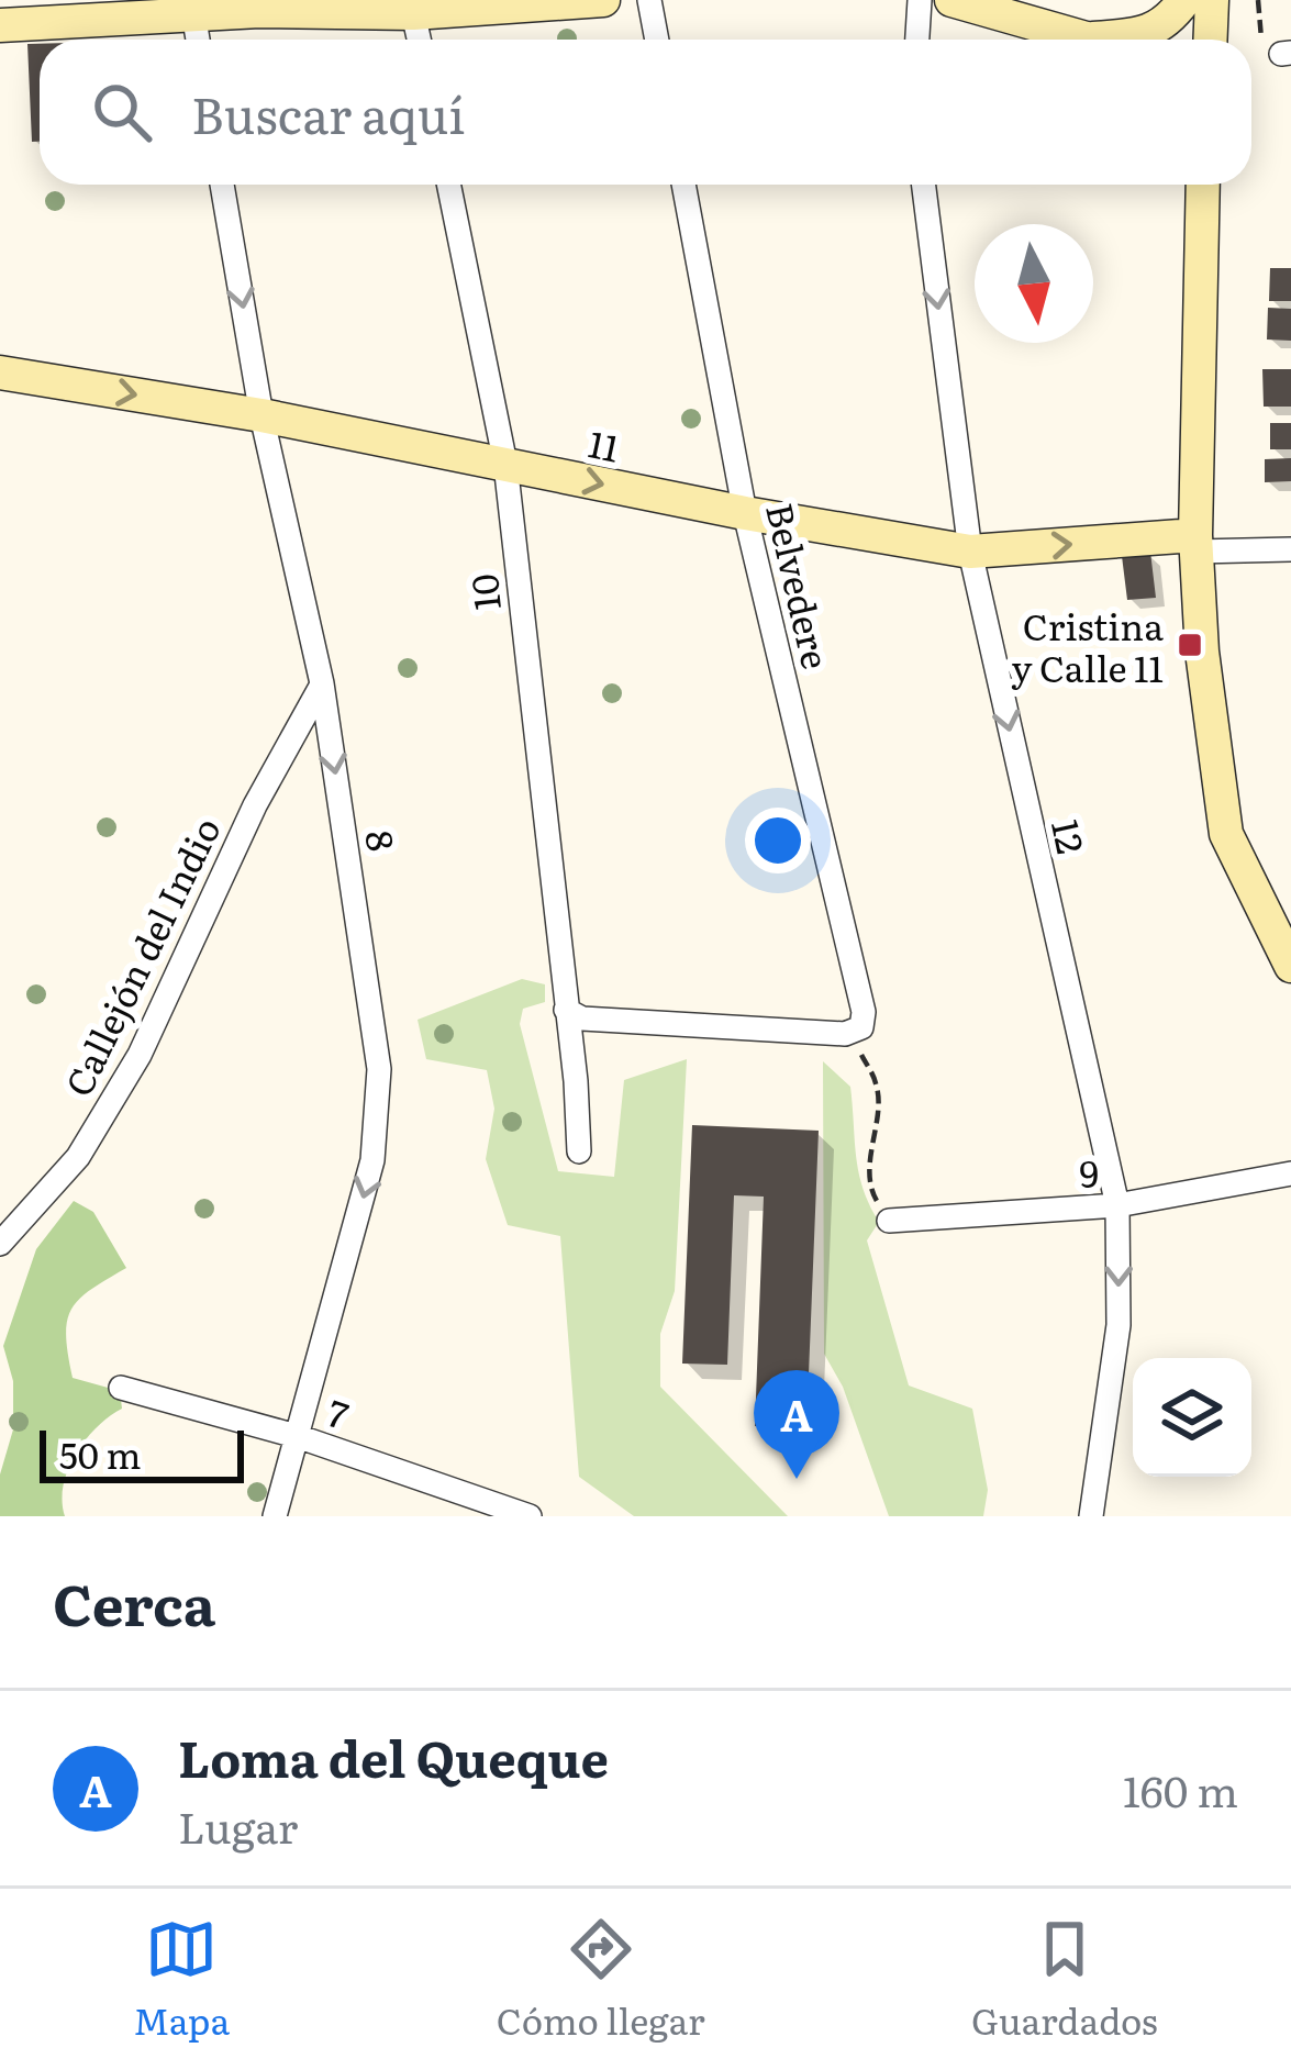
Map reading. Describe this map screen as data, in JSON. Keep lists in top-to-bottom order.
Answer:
{
  "streets": {
    "main road": ["11"],
    "street": [
      "Belvedere",
      "10",
      "12",
      "8",
      "Callejón del Indio",
      "9",
      "7"
    ]
  },
  "crossings": [
    ["11", "Belvedere"],
    ["11", "10"],
    ["11", "12"],
    ["11", "8"],
    ["12", "9"],
    ["8", "Callejón del Indio"],
    ["8", "7"]
  ],
  "one_way": ["11", "12", "8"],
  "places": {
    "transit": ["Cristina y Calle 11"]
  },
  "scale_bar": "50 m",
  "north": "bottom",
  "page": {
    "search": "Buscar aquí",
    "pins": "A",
    "scale": "50 m",
    "heading": "Cerca",
    "list": [
      {
        "mark": "A",
        "name": "Loma del Queque",
        "note": "Lugar",
        "value": "160 m"
      }
    ],
    "nav": ["Mapa", "Cómo llegar", "Guardados"]
  }
}
